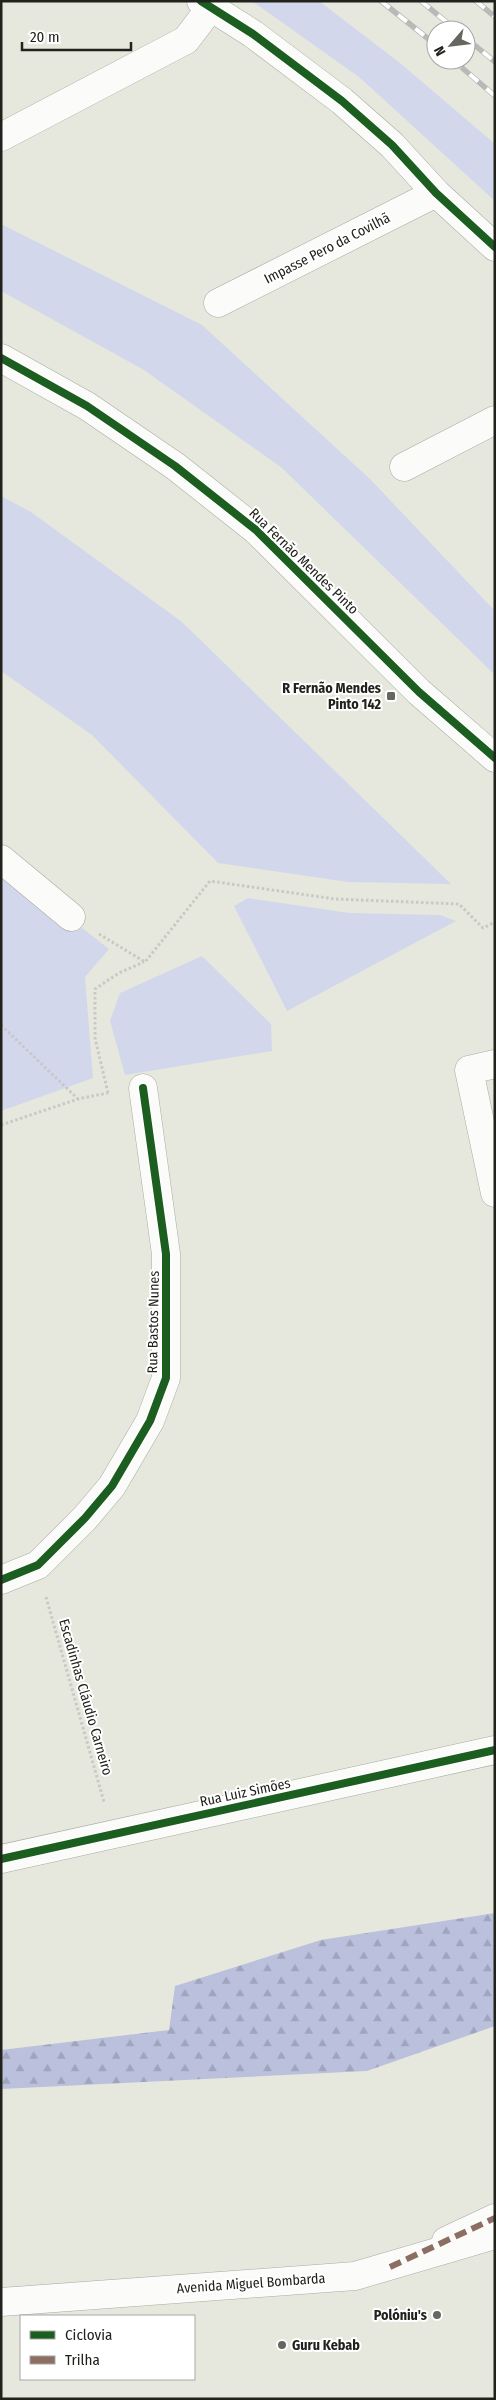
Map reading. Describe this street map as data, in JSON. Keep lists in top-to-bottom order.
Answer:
{
  "streets": {
    "street": [
      "Impasse Pero da Covilhã",
      "Rua Fernão Mendes Pinto",
      "Rua Bastos Nunes",
      "Rua Luiz Simões",
      "Avenida Miguel Bombarda"
    ],
    "path": ["Escadinhas Cláudio Carneiro"]
  },
  "crossings": [
    ["Rua Bastos Nunes", "Escadinhas Cláudio Carneiro"],
    ["Escadinhas Cláudio Carneiro", "Rua Luiz Simões"]
  ],
  "places": {
    "transit": ["R Fernão Mendes Pinto 142"],
    "other": ["Polóniu's", "Guru Kebab"]
  },
  "legend": ["Ciclovia", "Trilha"],
  "scale_bar": "20 m",
  "north": "bottom left"
}
